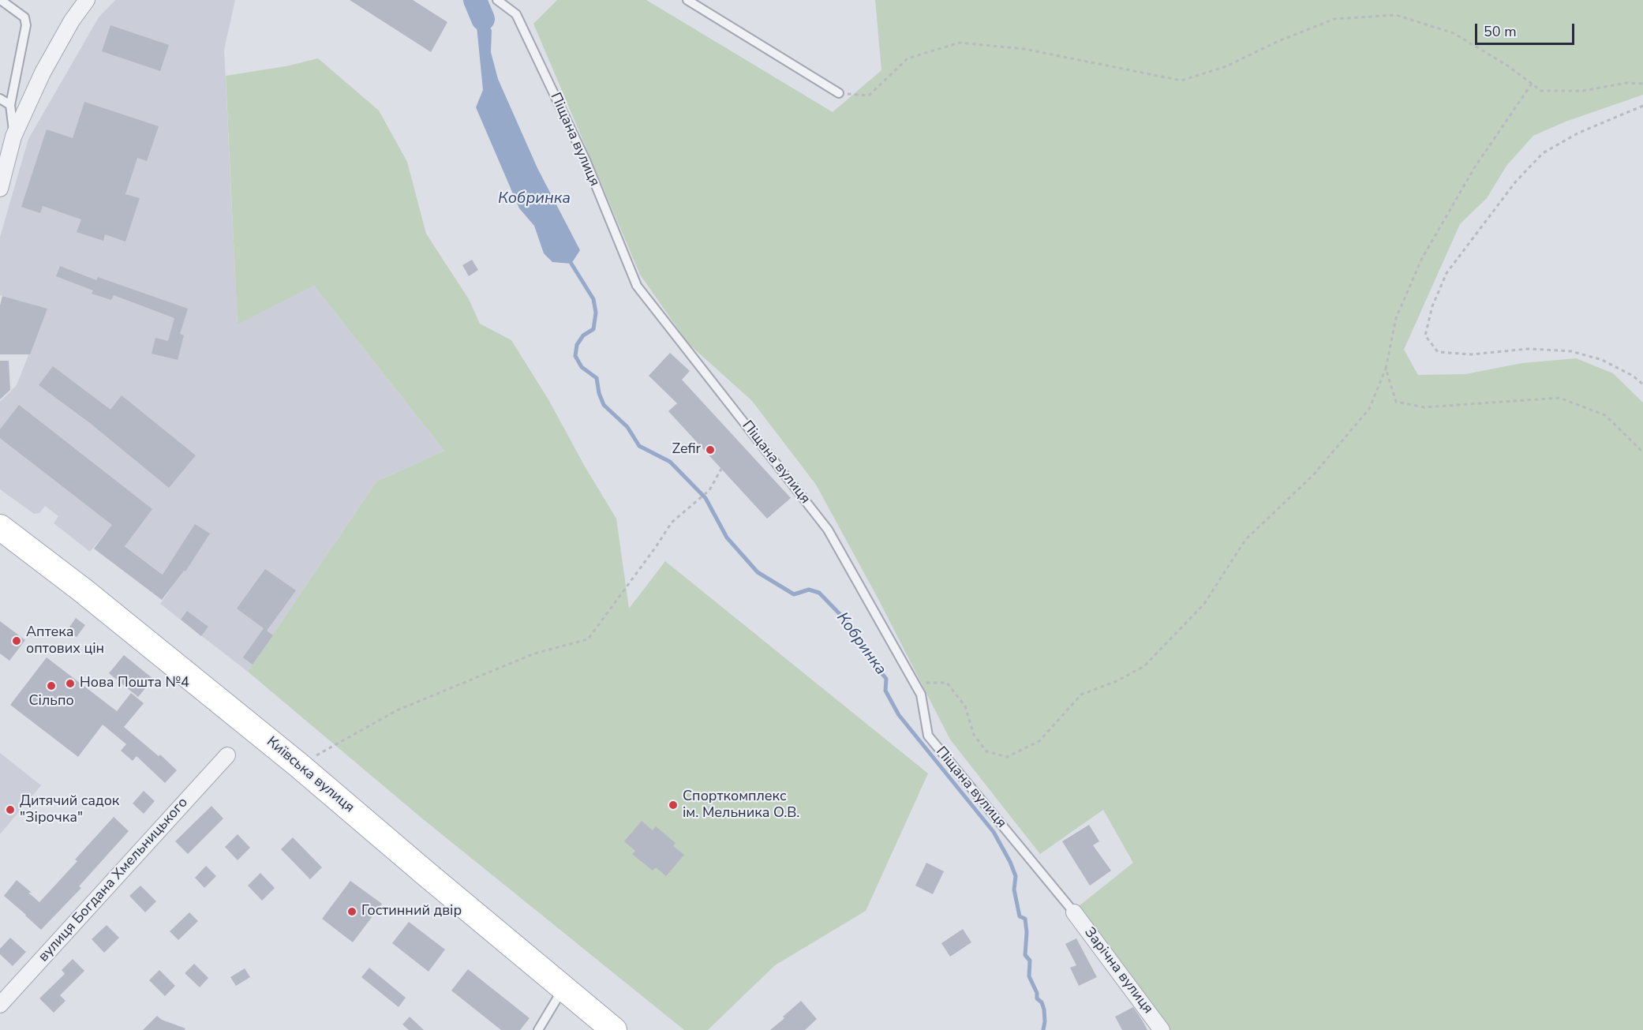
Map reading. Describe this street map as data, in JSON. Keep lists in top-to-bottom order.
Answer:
{
  "streets": {
    "main road": ["Київська вулиця"],
    "street": ["вулиця Богдана Хмельницького", "Зарічна вулиця"],
    "lane": ["Піщана вулиця"]
  },
  "crossings": [
    ["Піщана вулиця", "Зарічна вулиця"]
  ],
  "water": ["Кобринка"],
  "places": [
    "Zefir",
    "Аптека оптових цін",
    "Нова Пошта №4",
    "Сільпо",
    "Спорткомплекс ім. Мельника О.В.",
    "Дитячий садок \"Зірочка\"",
    "Гостинний двір"
  ],
  "scale_bar": "50 m"
}
